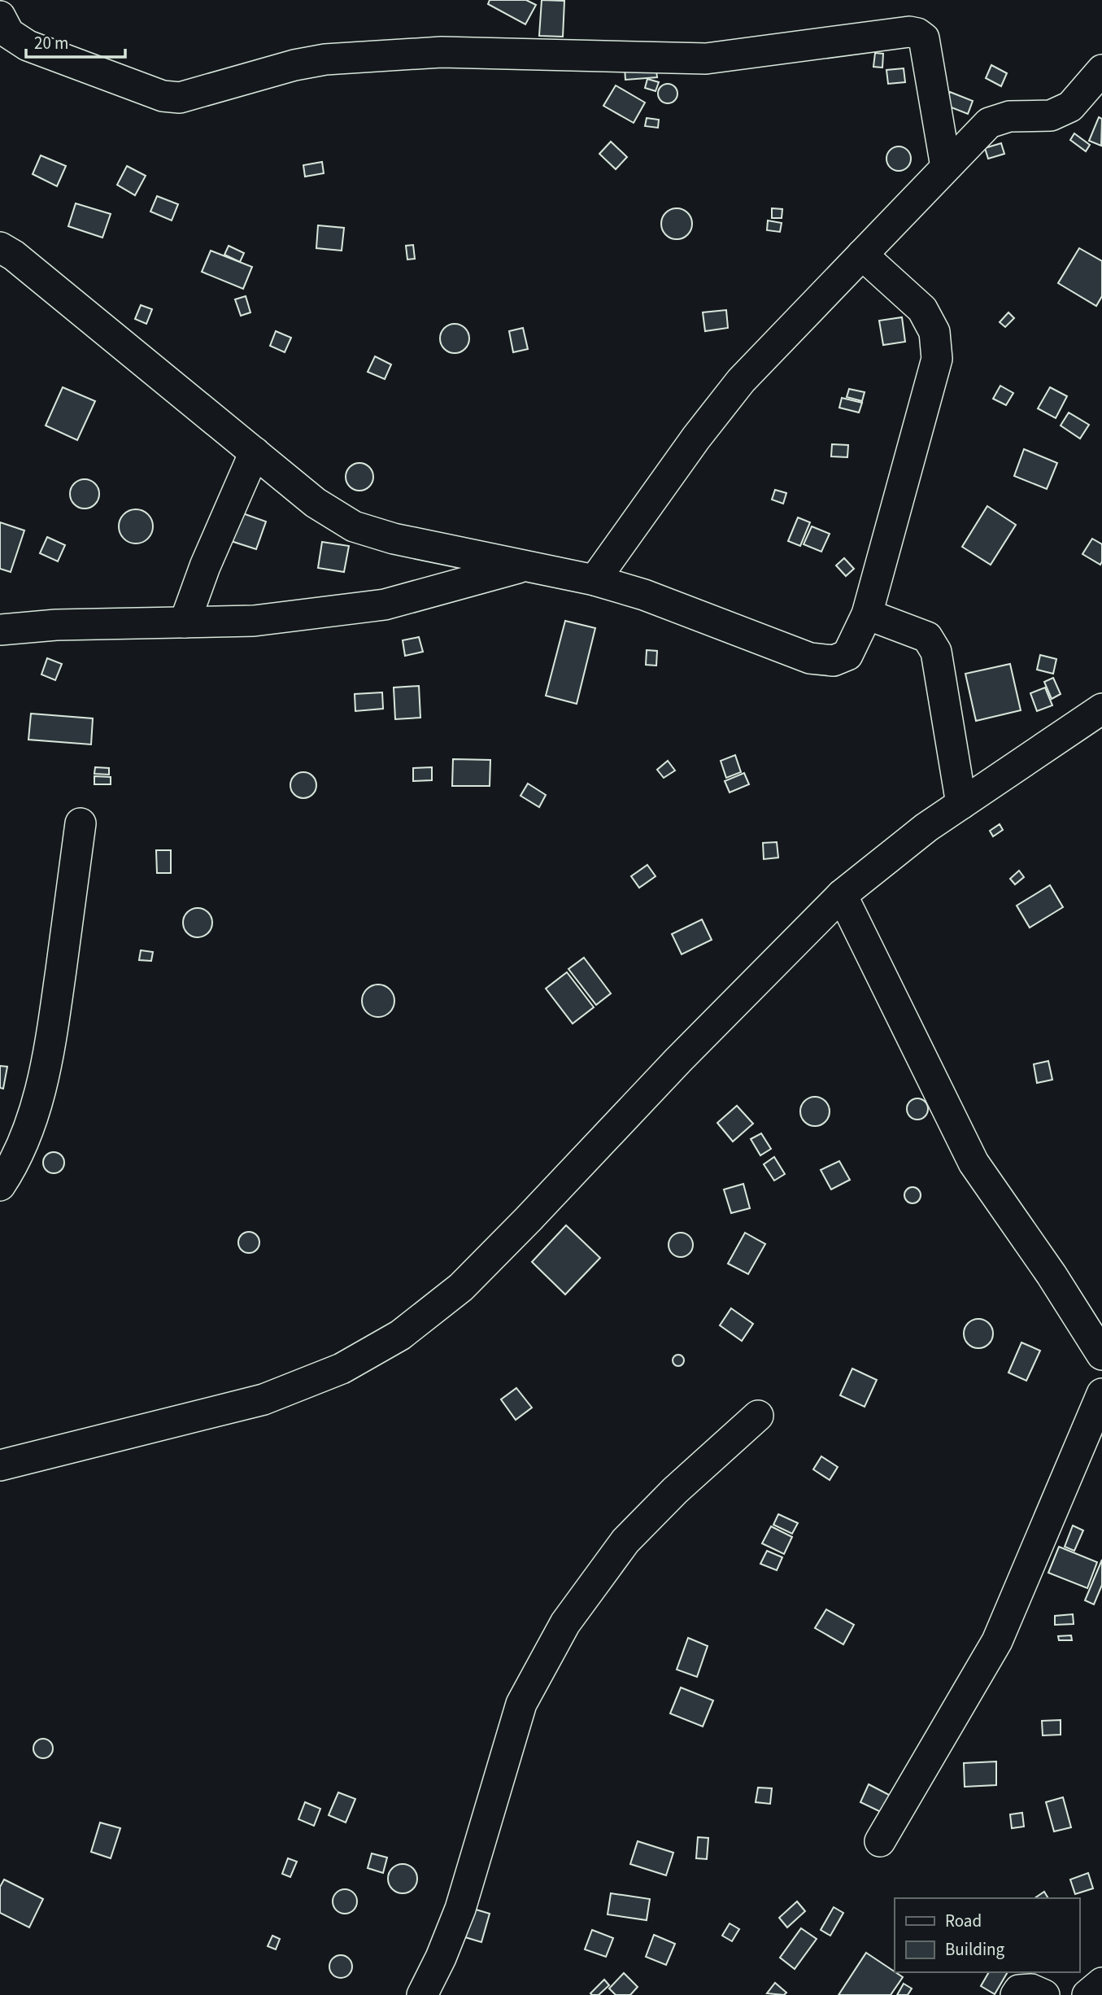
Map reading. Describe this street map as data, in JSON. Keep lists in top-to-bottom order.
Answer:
{
  "legend": ["Road", "Building"],
  "scale_bar": "20 m"
}
